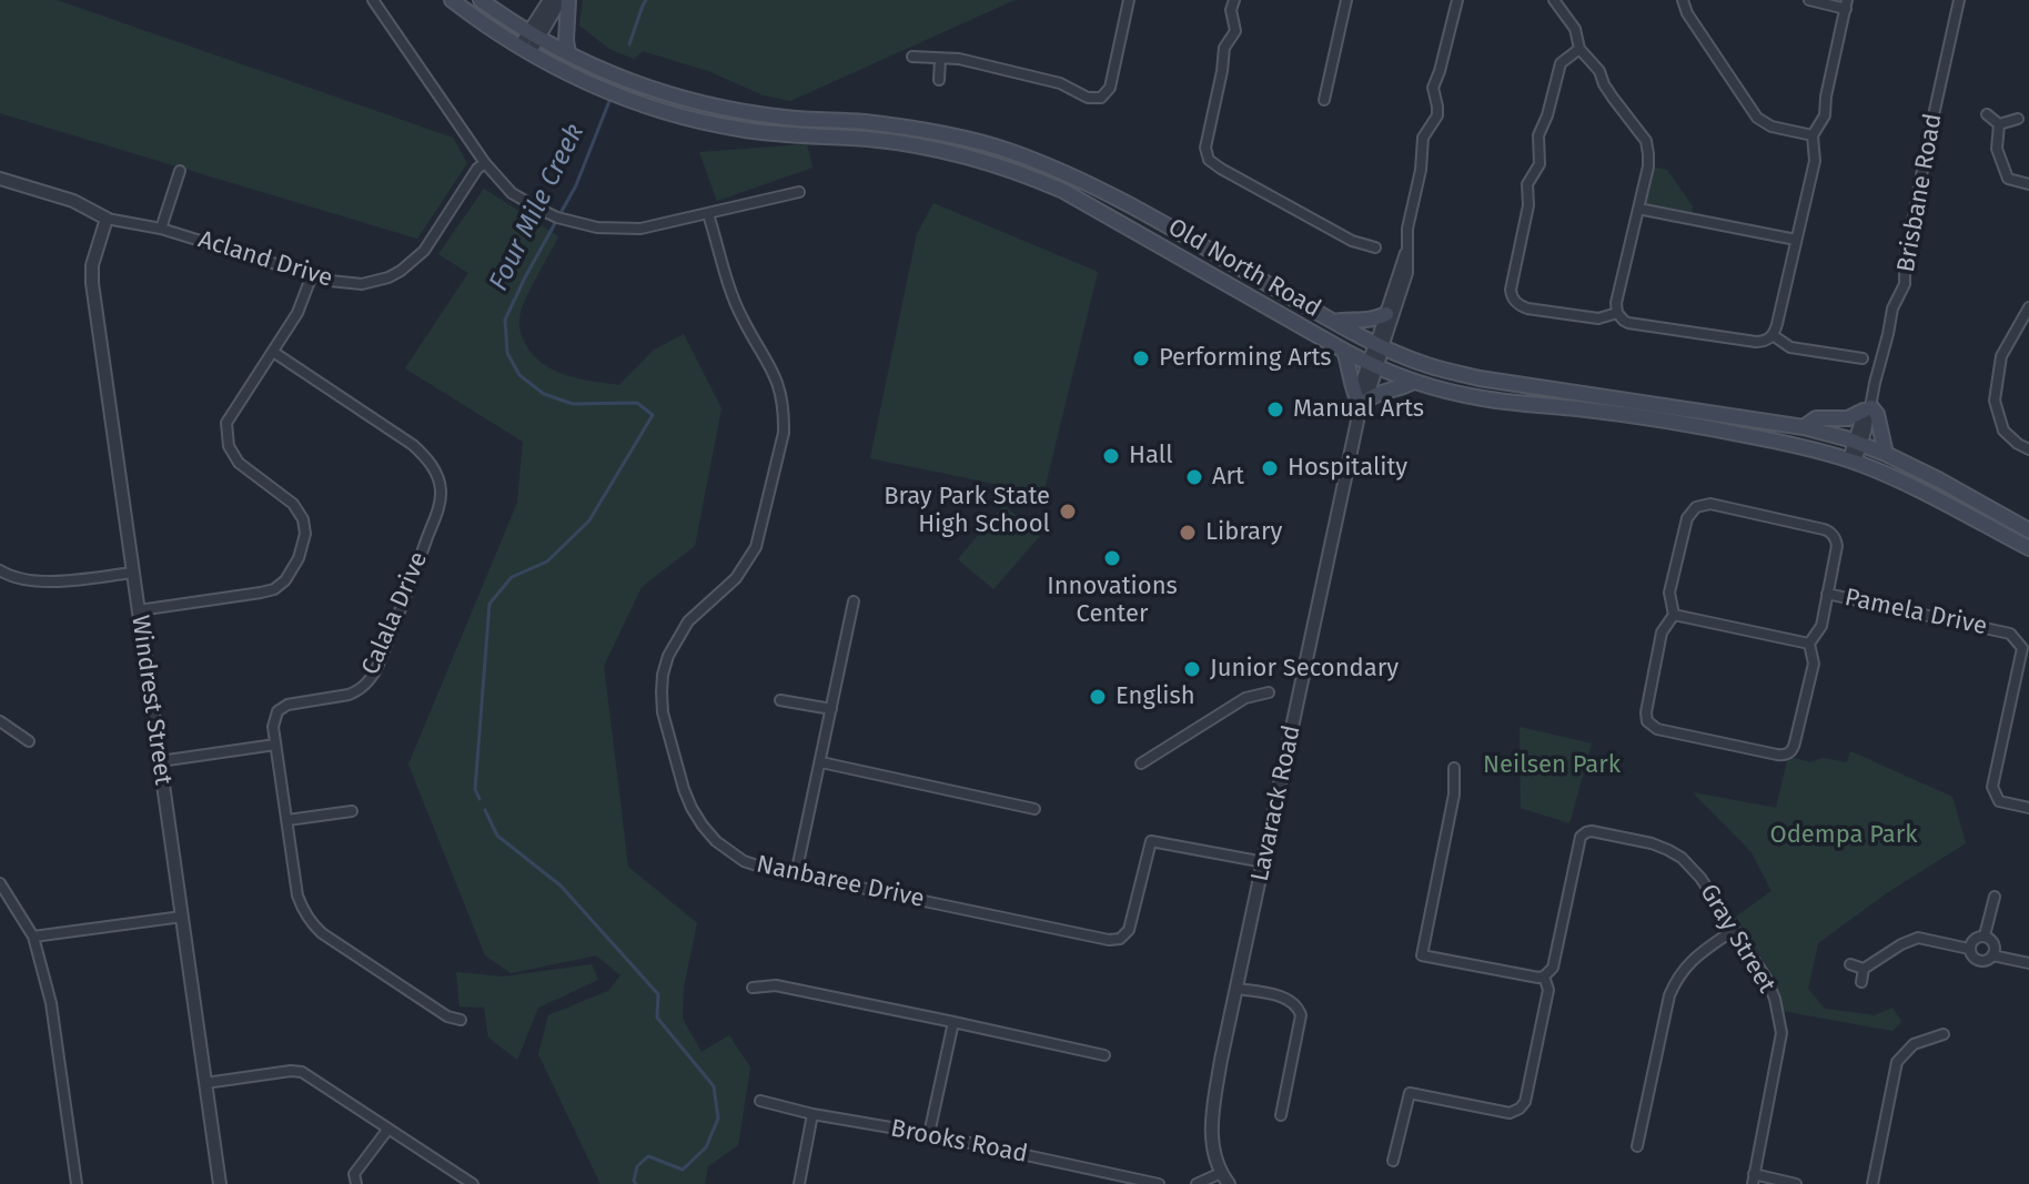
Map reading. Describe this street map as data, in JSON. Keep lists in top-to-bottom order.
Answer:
{
  "streets": {
    "main road": ["Old North Road"],
    "street": [
      "Brisbane Road",
      "Acland Drive",
      "Pamela Drive",
      "Calala Drive",
      "Windrest Street",
      "Lavarack Road",
      "Nanbaree Drive",
      "Gray Street",
      "Brooks Road"
    ]
  },
  "crossings": [
    ["Brisbane Road", "Old North Road"],
    ["Acland Drive", "Windrest Street"],
    ["Old North Road", "Lavarack Road"],
    ["Lavarack Road", "Nanbaree Drive"]
  ],
  "water": ["Four Mile Creek"],
  "parks": ["Neilsen Park", "Odempa Park"],
  "places": [
    "Performing Arts",
    "Manual Arts",
    "Hall",
    "Hospitality",
    "Art",
    "Bray Park State High School",
    "Library",
    "Innovations Center",
    "Junior Secondary",
    "English"
  ]
}
